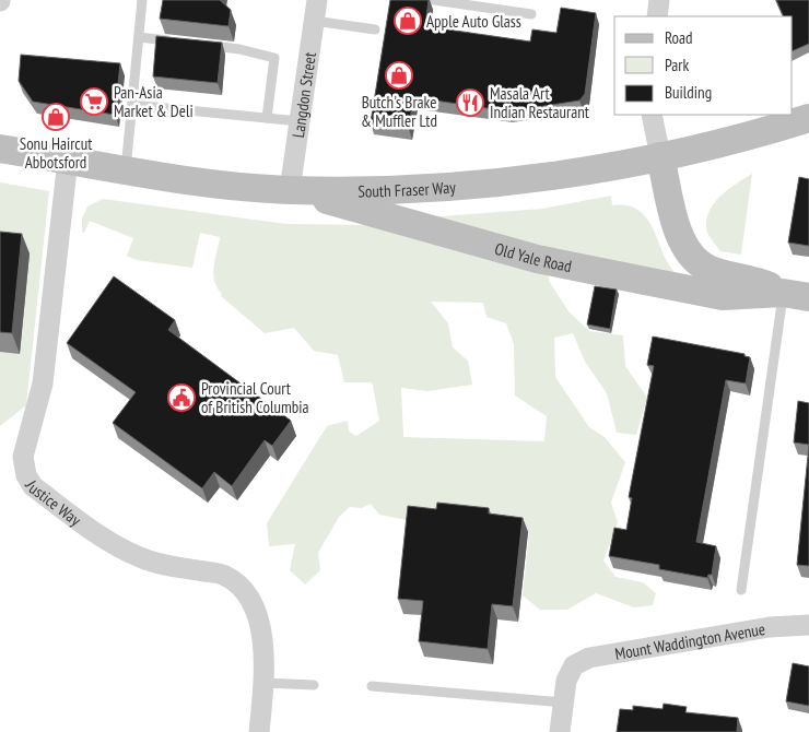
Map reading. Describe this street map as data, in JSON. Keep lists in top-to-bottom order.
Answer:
{
  "streets": {
    "main road": ["South Fraser Way", "Old Yale Road"],
    "street": ["Langdon Street", "Justice Way", "Mount Waddington Avenue"]
  },
  "crossings": [
    ["Langdon Street", "South Fraser Way"],
    ["Langdon Street", "Old Yale Road"],
    ["South Fraser Way", "Old Yale Road"],
    ["South Fraser Way", "Justice Way"]
  ],
  "places": {
    "shop": ["Apple Auto Glass", "Butch's Brake & Muffler Ltd", "Sonu Haircut Abbotsford"],
    "supermarket": ["Pan-Asia Market & Deli"],
    "restaurant": ["Masala Art Indian Restaurant"],
    "public building": ["Provincial Court of British Columbia"]
  },
  "legend": ["Road", "Park", "Building"]
}
